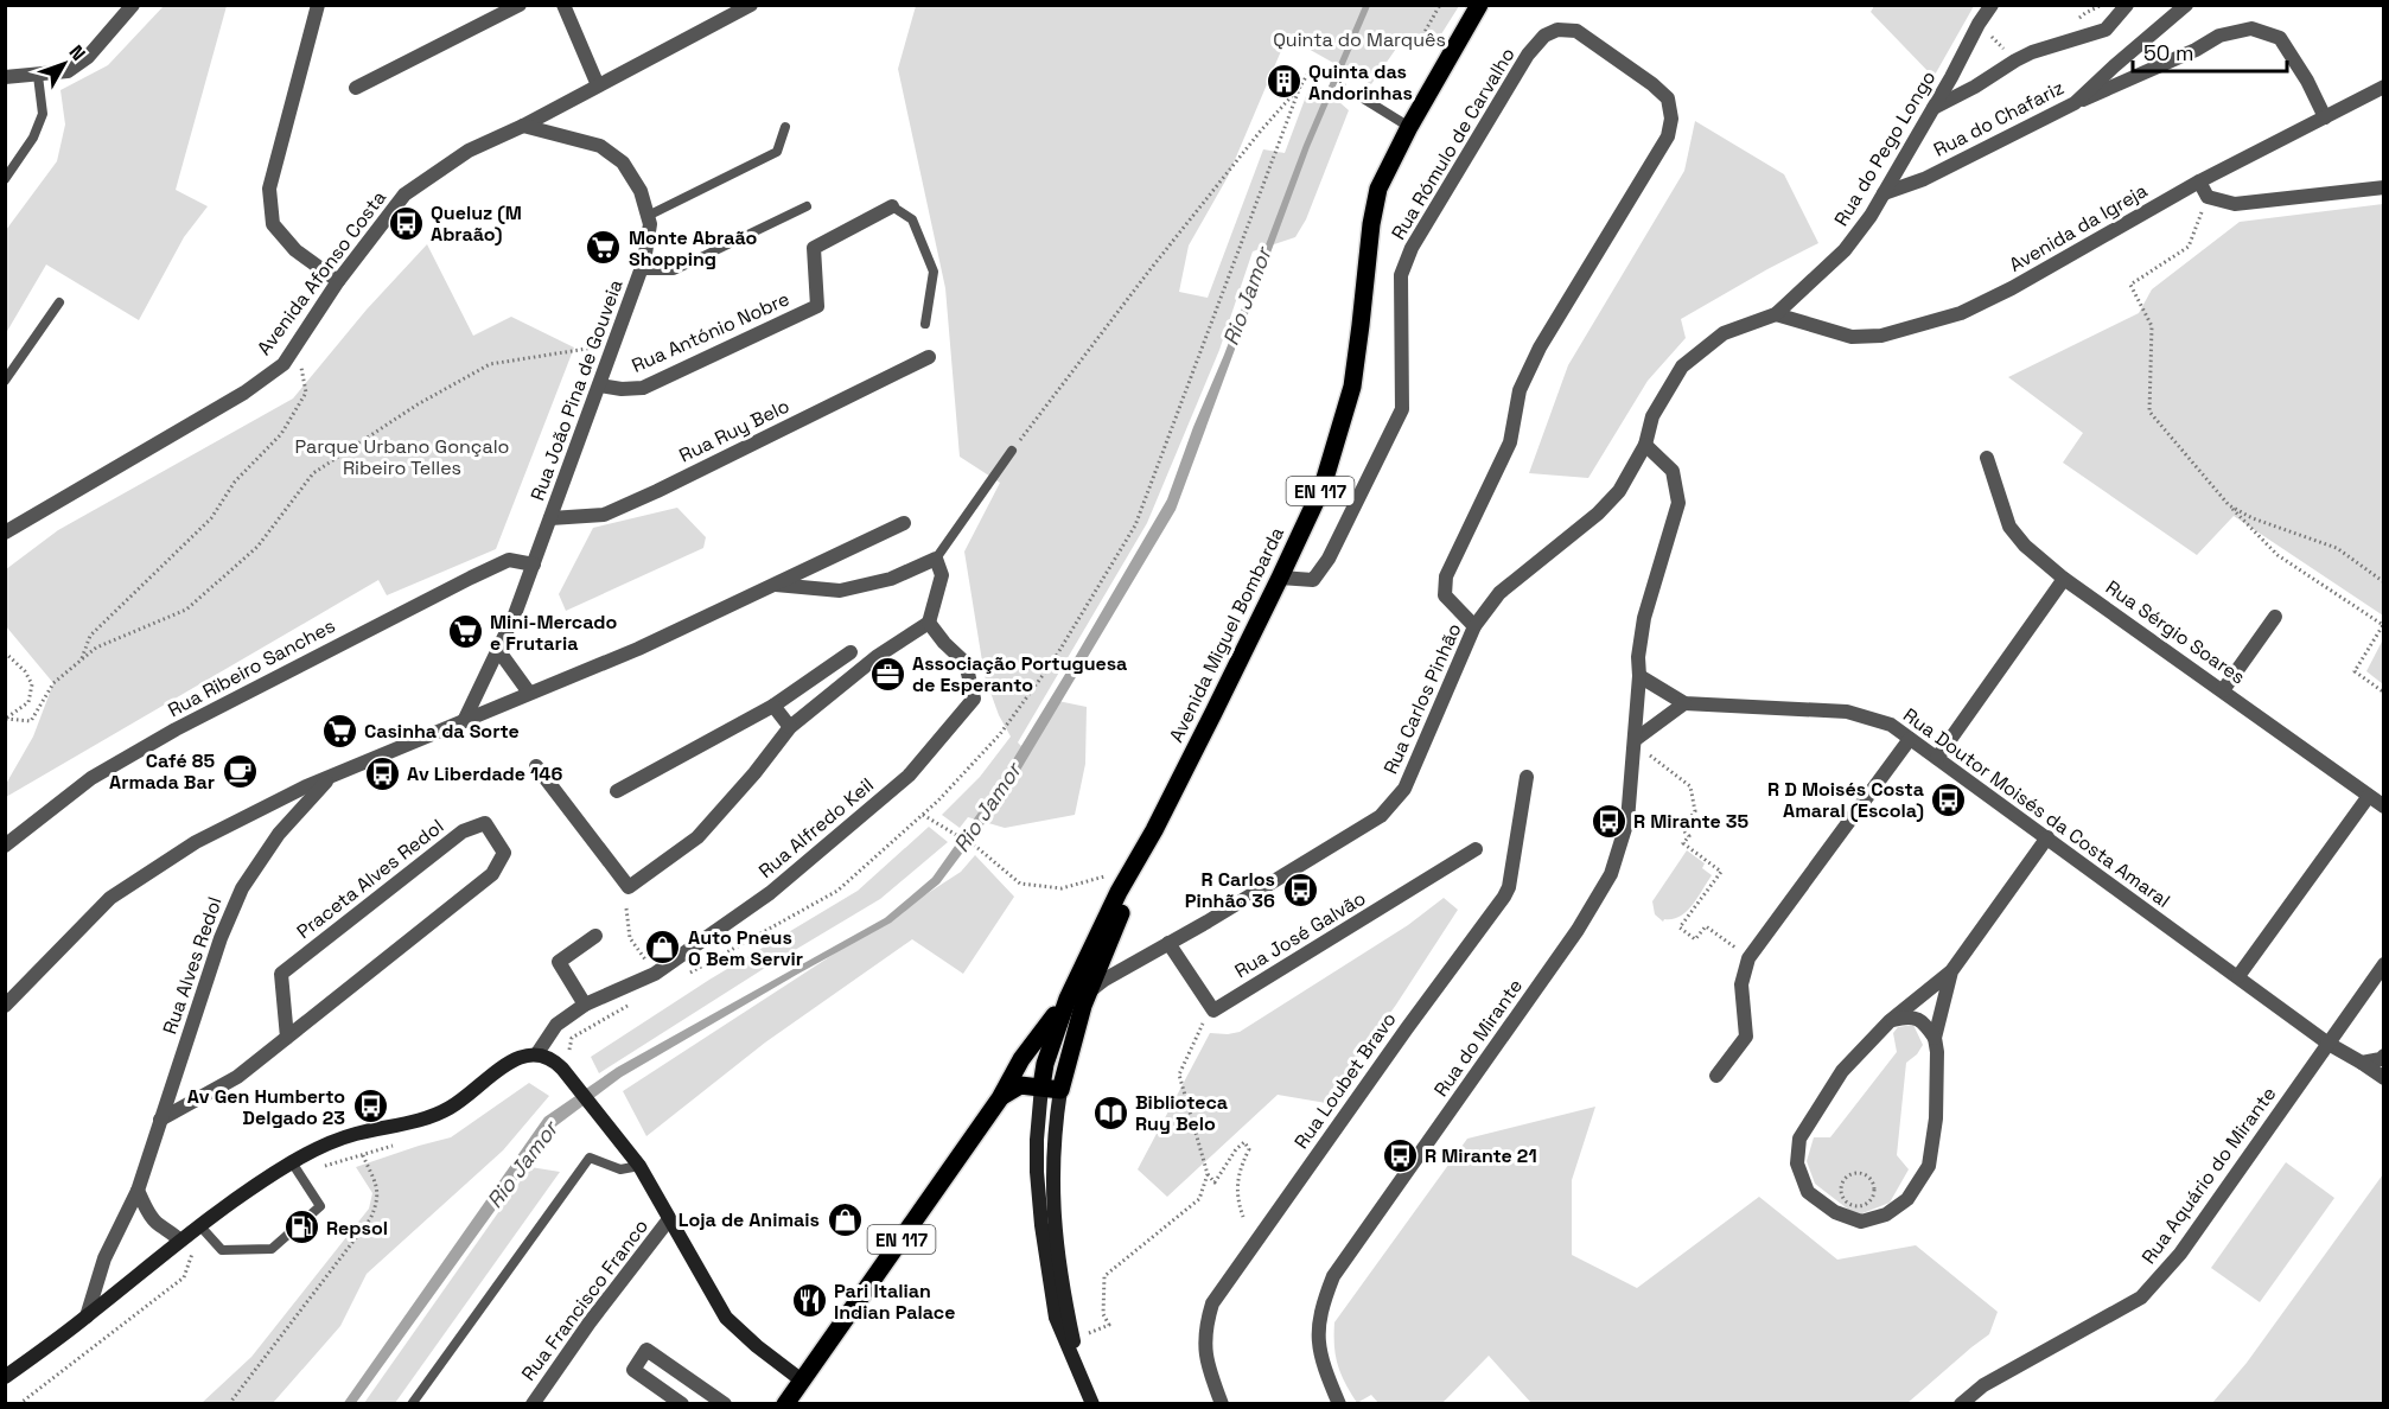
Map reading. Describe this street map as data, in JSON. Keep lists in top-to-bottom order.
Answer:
{
  "streets": {
    "main road": ["EN 117", "Avenida Miguel Bombarda"],
    "street": [
      "Rua do Chafariz",
      "Rua Rómulo de Carvalho",
      "Rua do Pego Longo",
      "Avenida da Igreja",
      "Avenida Afonso Costa",
      "Rua António Nobre",
      "Rua João Pina de Gouveia",
      "Rua Ruy Belo",
      "Rua Sérgio Soares",
      "Rua Ribeiro Sanches",
      "Rua Carlos Pinhão",
      "Rua Doutor Moisés da Costa Amaral",
      "Rua Alfredo Keil",
      "Praceta Alves Redol",
      "Rua José Galvão",
      "Rua Alves Redol",
      "Rua do Mirante",
      "Rua Loubet Bravo",
      "Rua Aquário do Mirante",
      "Rua Francisco Franco"
    ]
  },
  "crossings": [
    ["Rua do Chafariz", "Rua do Pego Longo"],
    ["Rua Rómulo de Carvalho", "Avenida Miguel Bombarda"],
    ["Rua Rómulo de Carvalho", "Rua Carlos Pinhão"],
    ["Rua do Pego Longo", "Avenida da Igreja"],
    ["Rua do Pego Longo", "Rua Carlos Pinhão"],
    ["Avenida Afonso Costa", "Rua João Pina de Gouveia"],
    ["Rua António Nobre", "Rua João Pina de Gouveia"],
    ["Rua João Pina de Gouveia", "Rua Ruy Belo"],
    ["Rua João Pina de Gouveia", "Rua Ribeiro Sanches"],
    ["EN 117", "Avenida Miguel Bombarda"],
    ["Avenida Miguel Bombarda", "Rua Carlos Pinhão"],
    ["Rua Doutor Moisés da Costa Amaral", "Rua do Mirante"],
    ["Rua Doutor Moisés da Costa Amaral", "Rua Aquário do Mirante"],
    ["Praceta Alves Redol", "Rua Alves Redol"]
  ],
  "water": ["Rio Jamor"],
  "parks": ["Quinta do Marquês", "Parque Urbano Gonçalo Ribeiro Telles"],
  "places": {
    "building": ["Quinta das Andorinhas"],
    "bus stop": [
      "Queluz (M Abraão)",
      "Av Liberdade 146",
      "R D Moisés Costa Amaral (Escola)",
      "R Mirante 35",
      "R Carlos Pinhão 36",
      "Av Gen Humberto Delgado 23",
      "R Mirante 21"
    ],
    "supermarket": ["Monte Abraão Shopping", "Mini-Mercado e Frutaria", "Casinha da Sorte"],
    "office": ["Associação Portuguesa de Esperanto"],
    "cafe": ["Café 85 Armada Bar"],
    "shop": ["Auto Pneus O Bem Servir", "Loja de Animais"],
    "library": ["Biblioteca Ruy Belo"],
    "fuel station": ["Repsol"],
    "restaurant": ["Pari Italian Indian Palace"]
  },
  "scale_bar": "50 m",
  "north": "top right"
}
